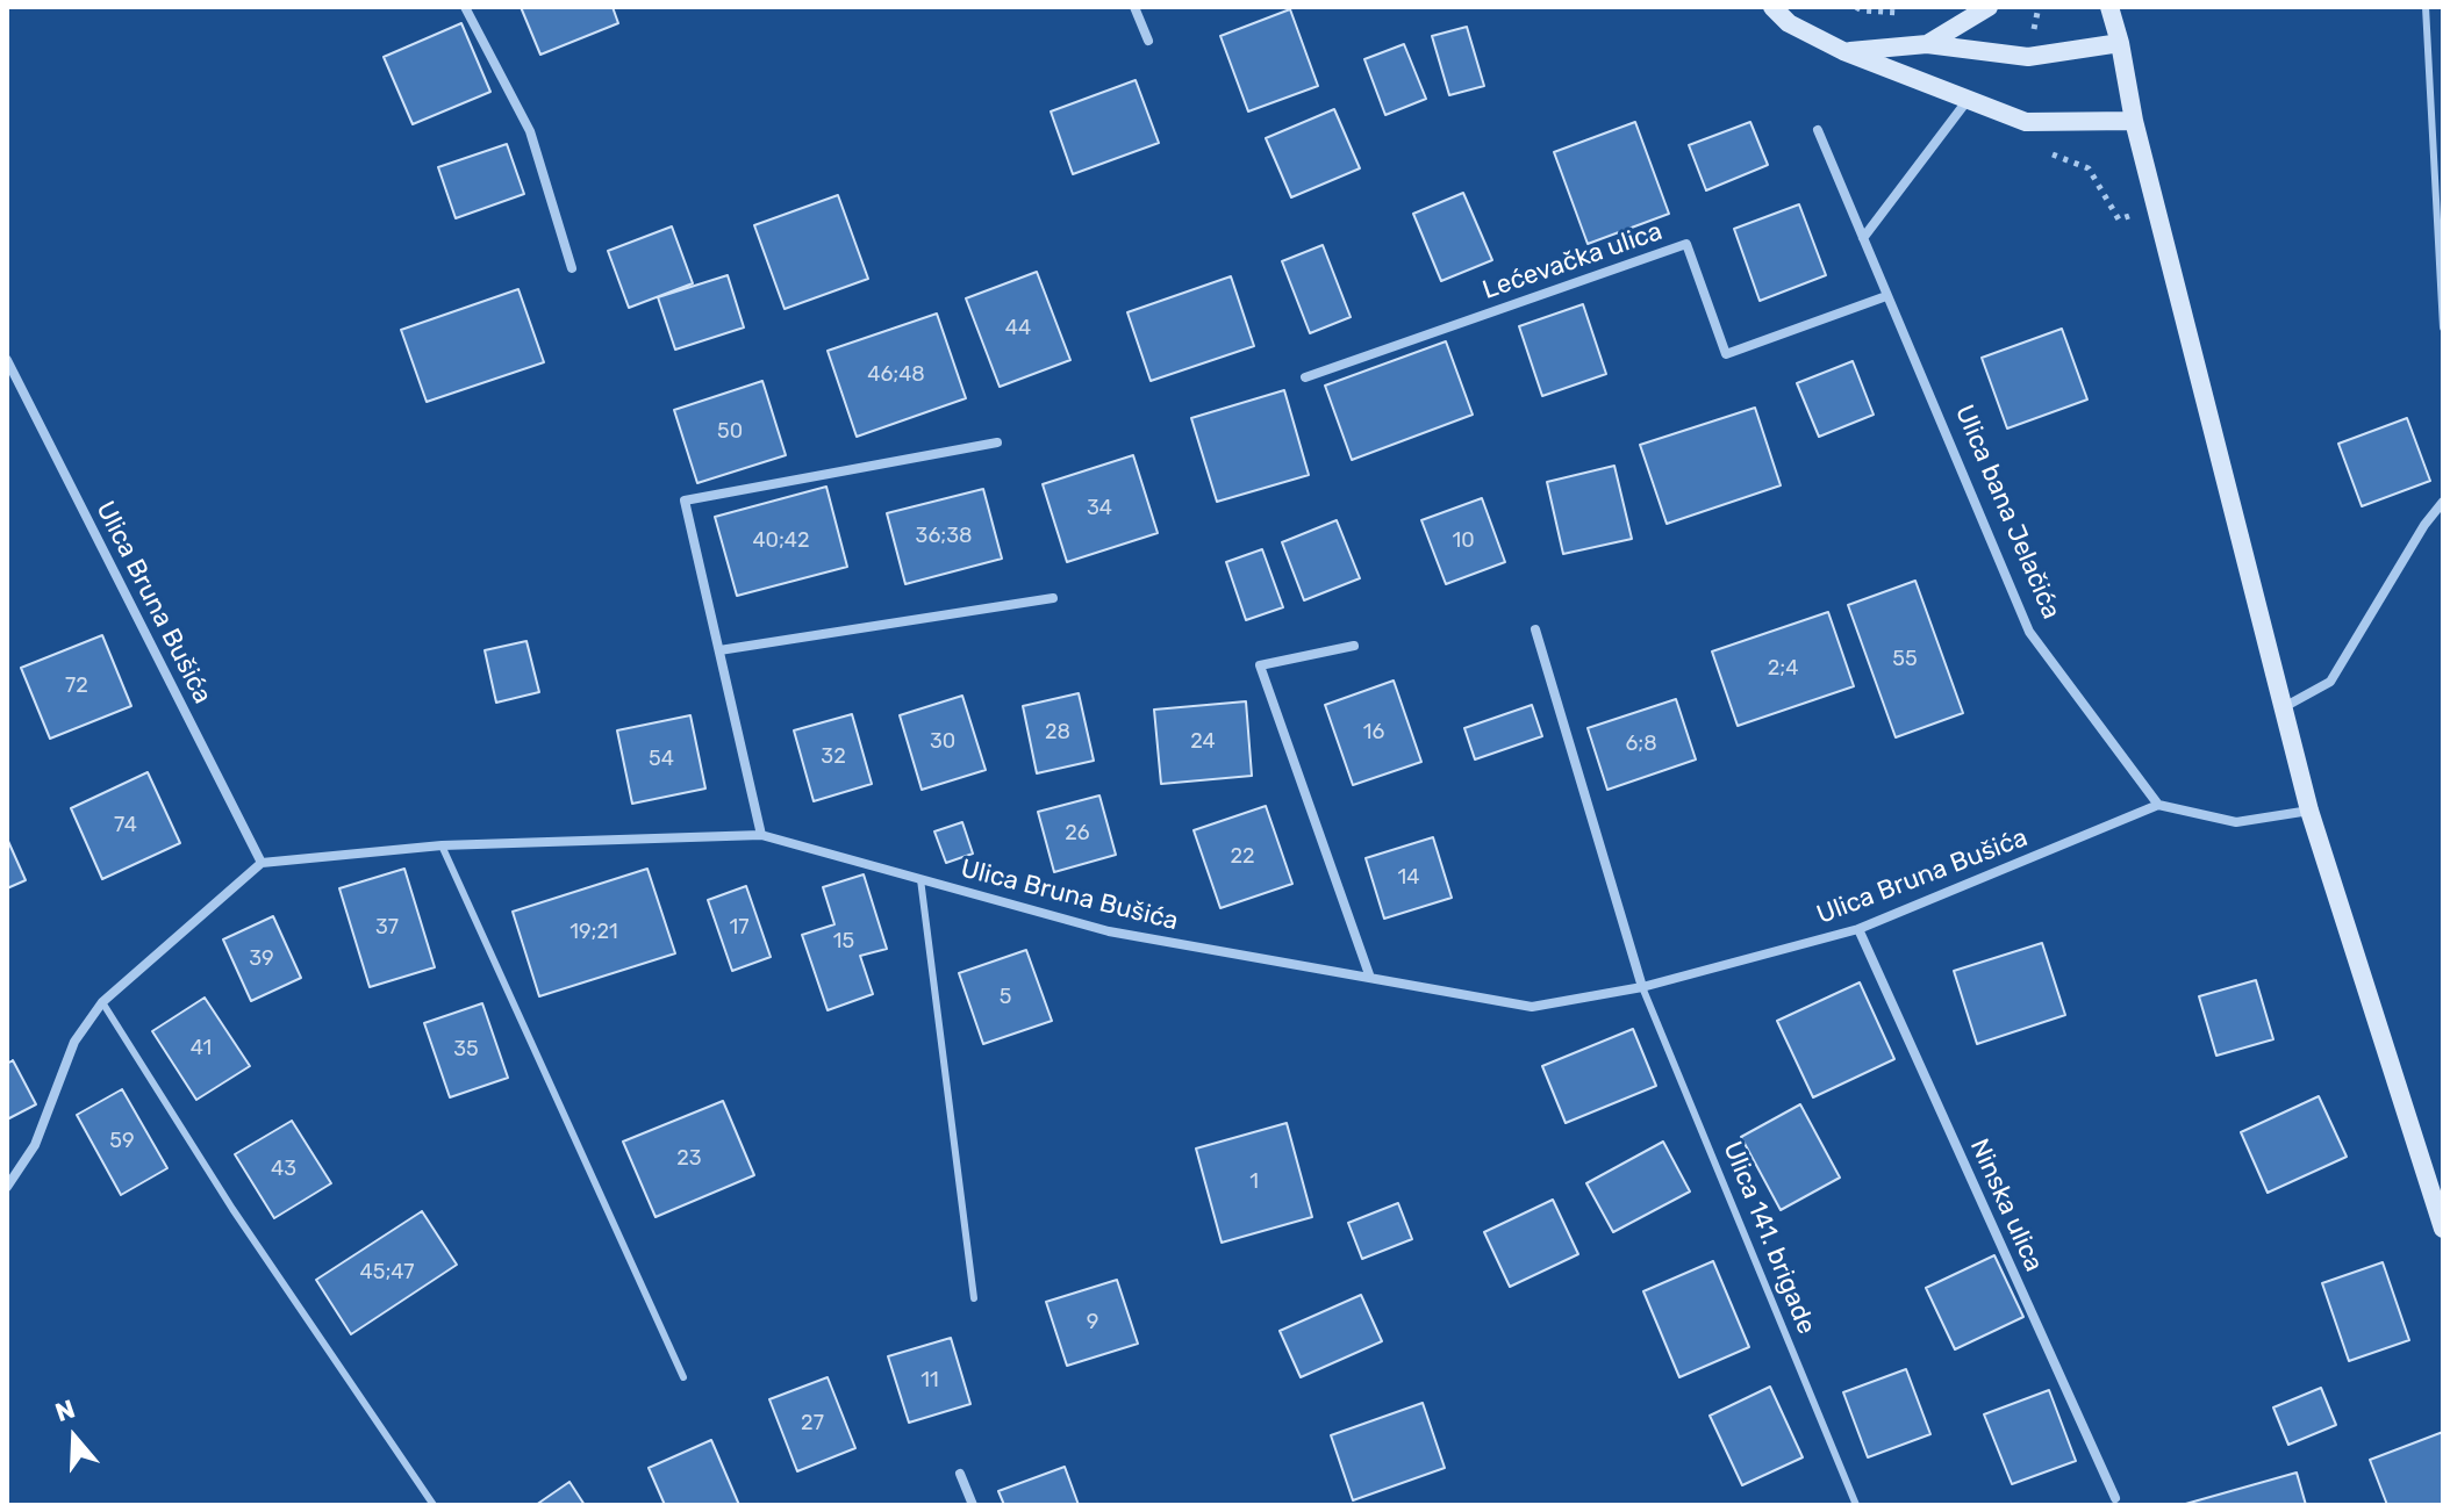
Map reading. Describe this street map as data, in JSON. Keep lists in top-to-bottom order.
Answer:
{
  "streets": {
    "street": [
      "Lećevačka ulica",
      "Ulica bana Jelačića",
      "Ulica Bruna Bušića",
      "Ninska ulica"
    ],
    "lane": ["Ulica 141. brigade"]
  },
  "crossings": [
    ["Lećevačka ulica", "Ulica bana Jelačića"],
    ["Ulica bana Jelačića", "Ulica Bruna Bušića"],
    ["Ulica Bruna Bušića", "Ninska ulica"],
    ["Ulica Bruna Bušića", "Ulica 141. brigade"]
  ],
  "house_numbers": [
    "44",
    "46;48",
    "50",
    "34",
    "36;38",
    "40;42",
    "10",
    "55",
    "2;4",
    "72",
    "28",
    "16",
    "30",
    "24",
    "6;8",
    "32",
    "54",
    "74",
    "26",
    "22",
    "14",
    "37",
    "17",
    "19;21",
    "15",
    "39",
    "5",
    "41",
    "35",
    "59",
    "23",
    "43",
    "1",
    "45;47",
    "9",
    "11",
    "27"
  ],
  "north": "top"
}
